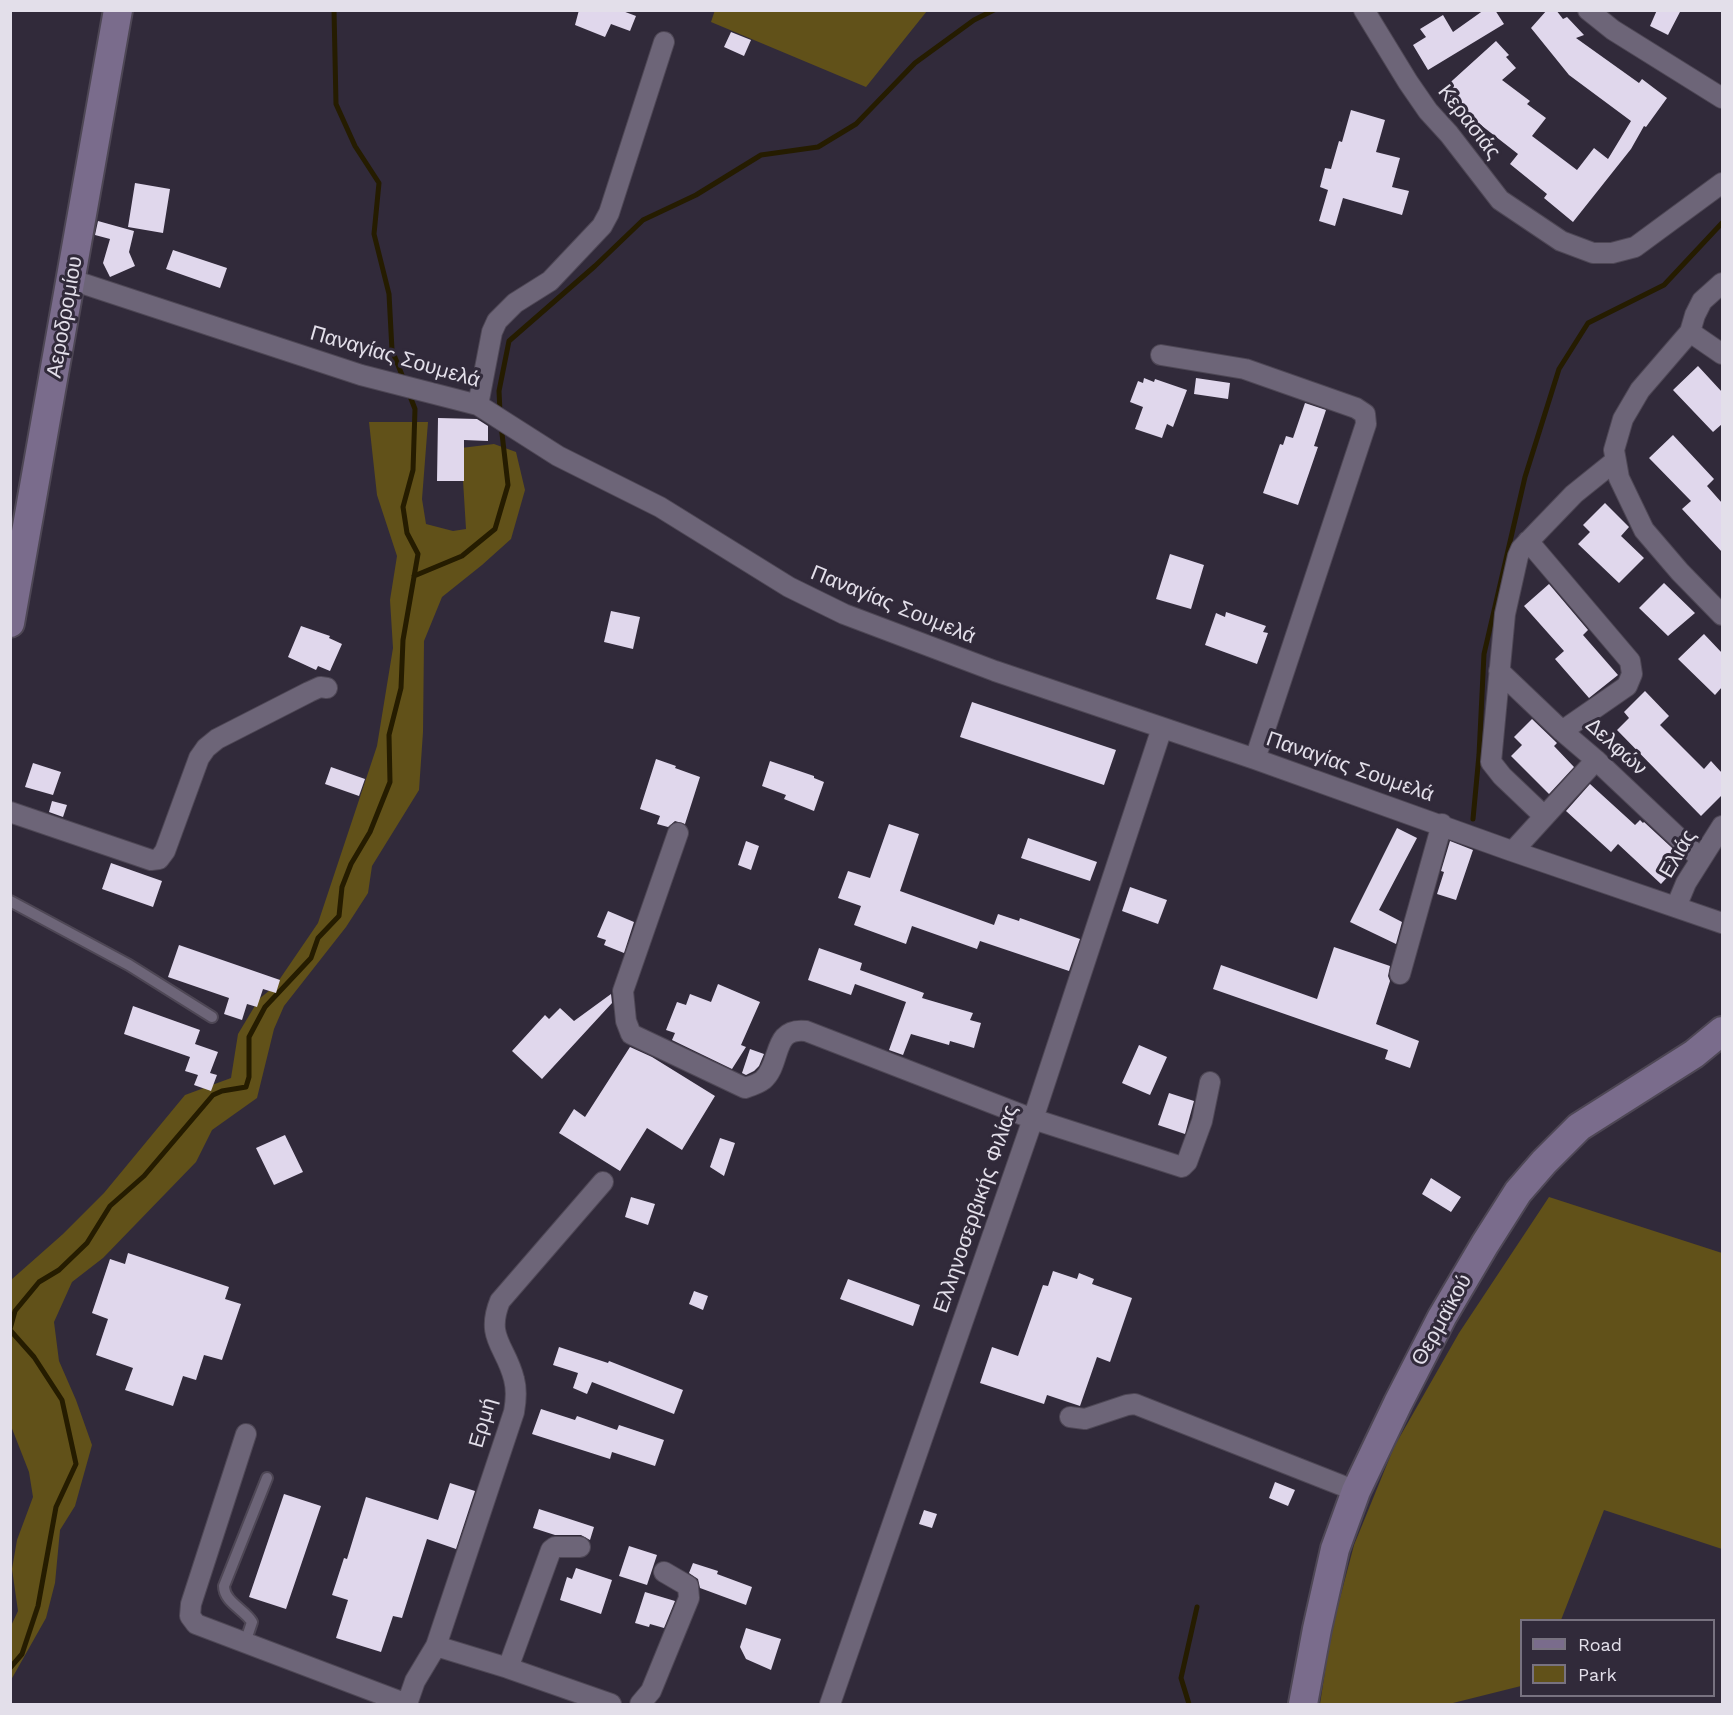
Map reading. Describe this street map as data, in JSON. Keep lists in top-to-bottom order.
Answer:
{
  "streets": {
    "street": [
      "Κερασιάς",
      "Αεροδρομίου",
      "Παναγίας Σουμελά",
      "Δελφών",
      "Ελιάς",
      "Ελληνοσερβικής Φιλίας",
      "Θερμαϊκού",
      "Ερμή"
    ]
  },
  "crossings": [
    ["Αεροδρομίου", "Παναγίας Σουμελά"],
    ["Παναγίας Σουμελά", "Ελιάς"],
    ["Παναγίας Σουμελά", "Ελληνοσερβικής Φιλίας"],
    ["Δελφών", "Ελιάς"]
  ],
  "legend": ["Road", "Park"]
}
